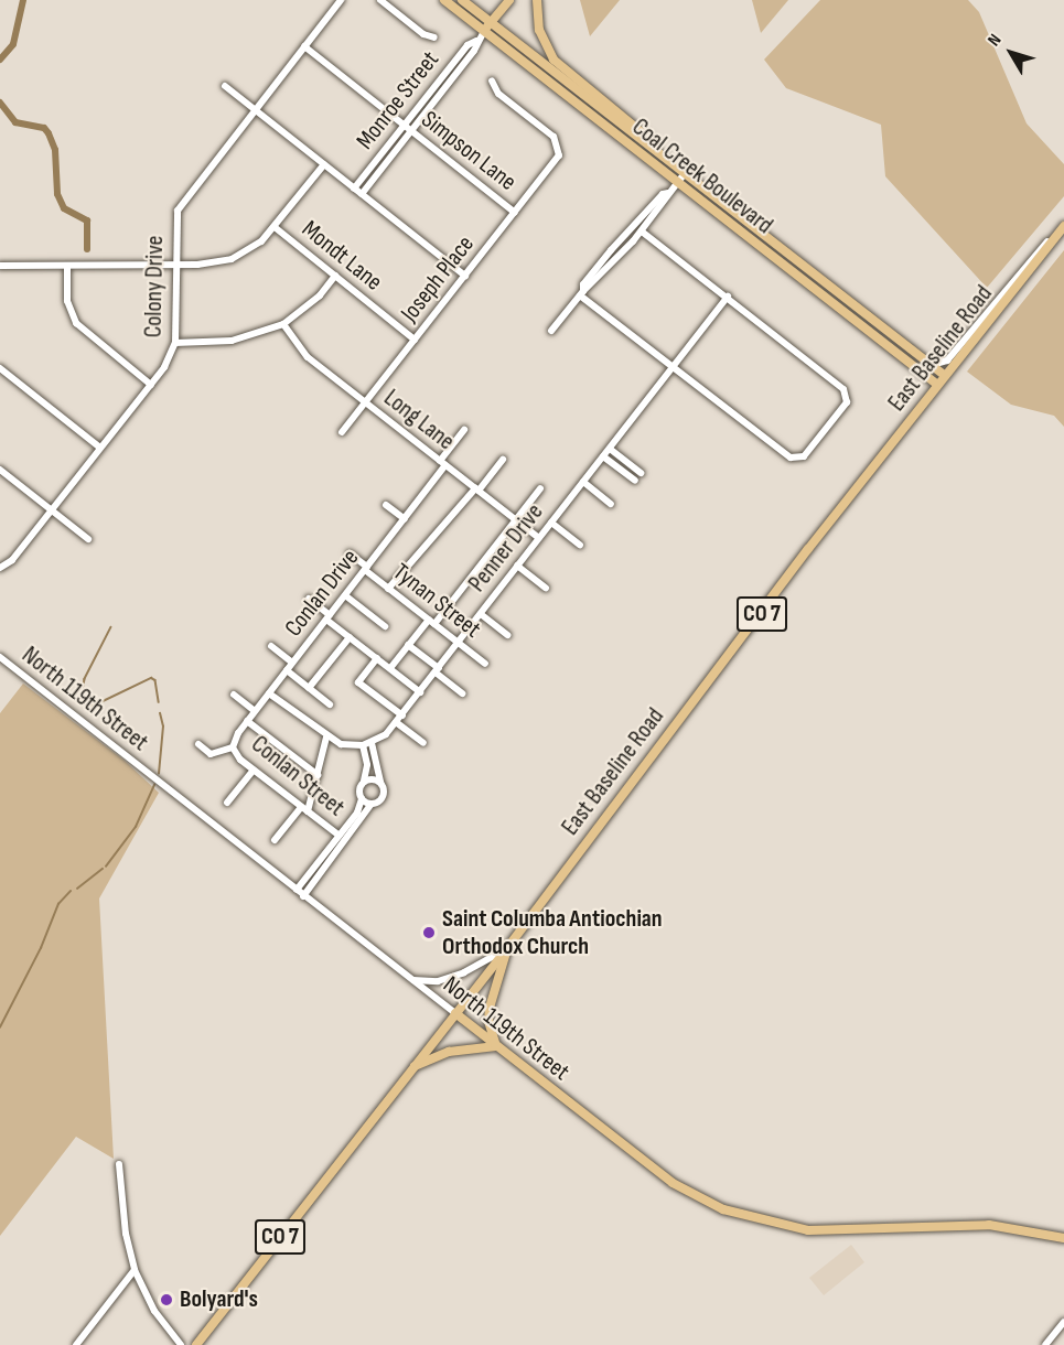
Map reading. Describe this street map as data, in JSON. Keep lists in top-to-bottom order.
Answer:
{
  "streets": {
    "main road": [
      "Monroe Street",
      "Coal Creek Boulevard",
      "East Baseline Road",
      "CO 7",
      "North 119th Street"
    ],
    "street": [
      "Simpson Lane",
      "Mondt Lane",
      "Joseph Place",
      "Colony Drive",
      "Long Lane",
      "Penner Drive",
      "Conlan Drive",
      "Tynan Street",
      "Conlan Street"
    ]
  },
  "crossings": [
    ["Monroe Street", "Simpson Lane"],
    ["Monroe Street", "Coal Creek Boulevard"],
    ["Simpson Lane", "Joseph Place"],
    ["Simpson Lane", "Colony Drive"],
    ["Coal Creek Boulevard", "East Baseline Road"],
    ["Mondt Lane", "Joseph Place"],
    ["Joseph Place", "Long Lane"],
    ["East Baseline Road", "North 119th Street"],
    ["Long Lane", "Penner Drive"],
    ["Long Lane", "Conlan Drive"],
    ["Penner Drive", "Tynan Street"],
    ["Conlan Drive", "Tynan Street"],
    ["Conlan Drive", "Conlan Street"]
  ],
  "places": ["Saint Columba Antiochian Orthodox Church", "Bolyard's"],
  "north": "top left"
}
